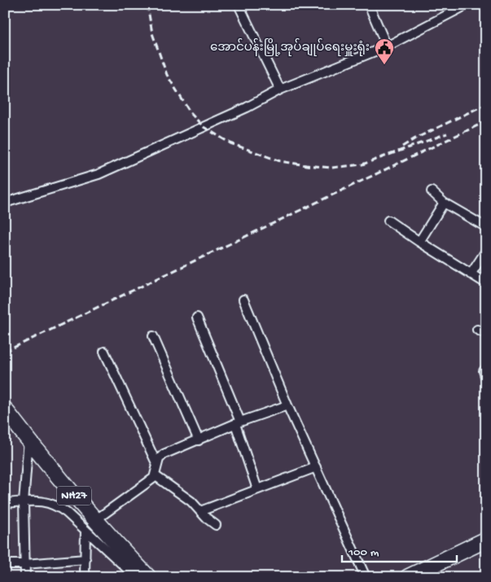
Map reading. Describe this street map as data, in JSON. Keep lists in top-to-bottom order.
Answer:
{
  "streets": {
    "highway": ["NH27"]
  },
  "places": {
    "public building": ["အောင်ပန်းမြို့အုပ်ချုပ်ရေးမှူးရုံး"]
  },
  "scale_bar": "100 m"
}
